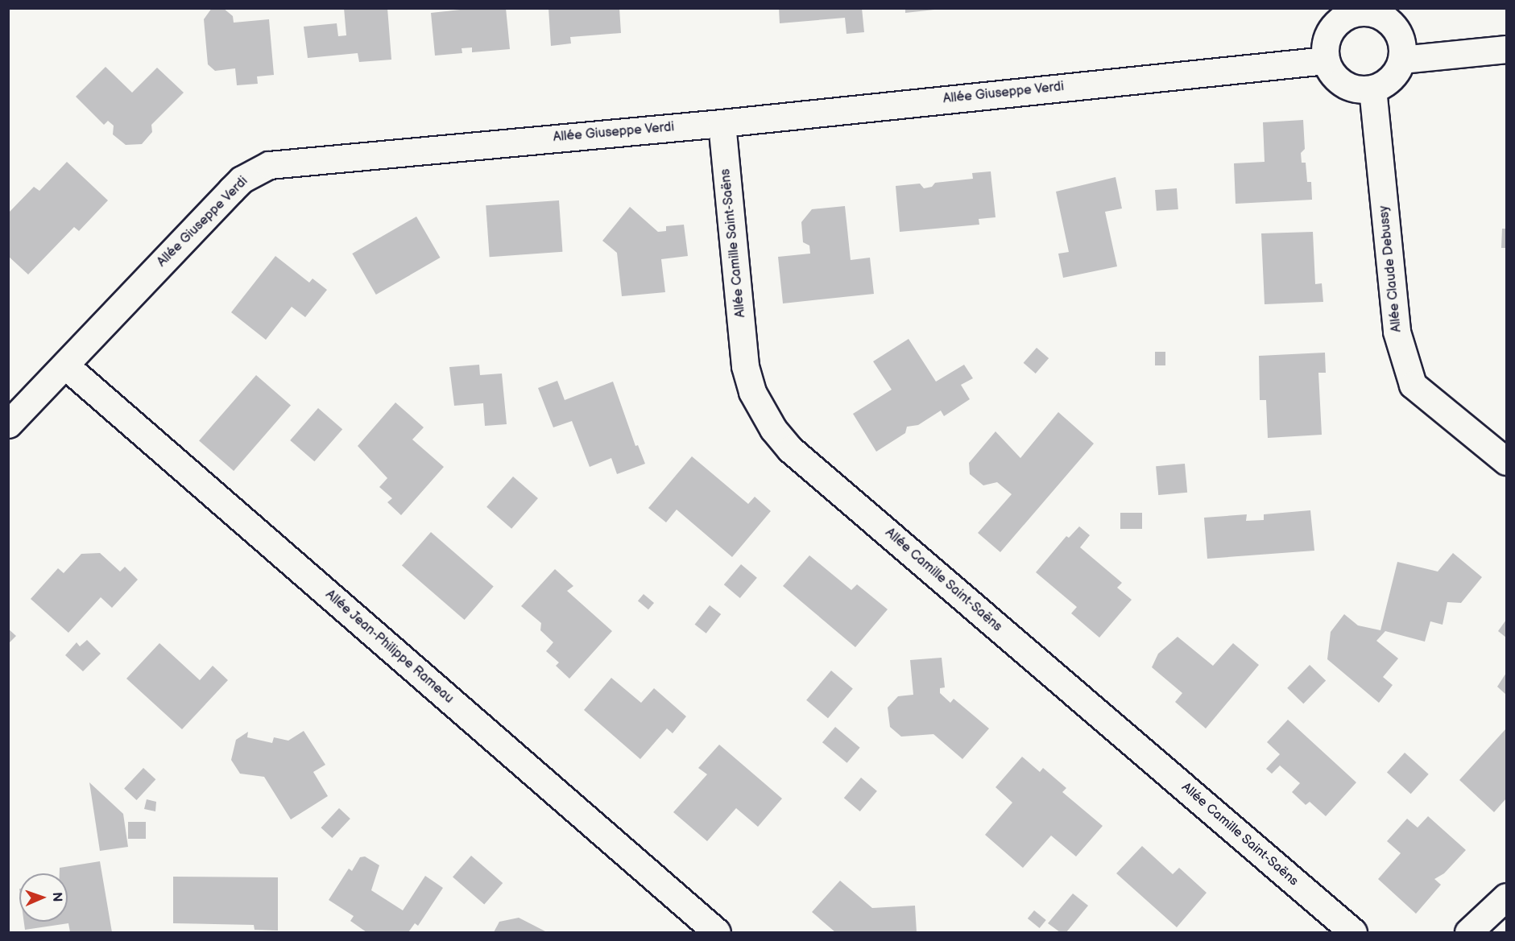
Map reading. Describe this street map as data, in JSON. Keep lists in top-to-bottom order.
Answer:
{
  "streets": {
    "street": [
      "Allée Giuseppe Verdi",
      "Allée Camille Saint-Saëns",
      "Allée Claude Debussy",
      "Allée Jean-Philippe Rameau"
    ]
  },
  "crossings": [
    ["Allée Giuseppe Verdi", "Allée Camille Saint-Saëns"],
    ["Allée Giuseppe Verdi", "Allée Claude Debussy"],
    ["Allée Giuseppe Verdi", "Allée Jean-Philippe Rameau"]
  ],
  "north": "right"
}
